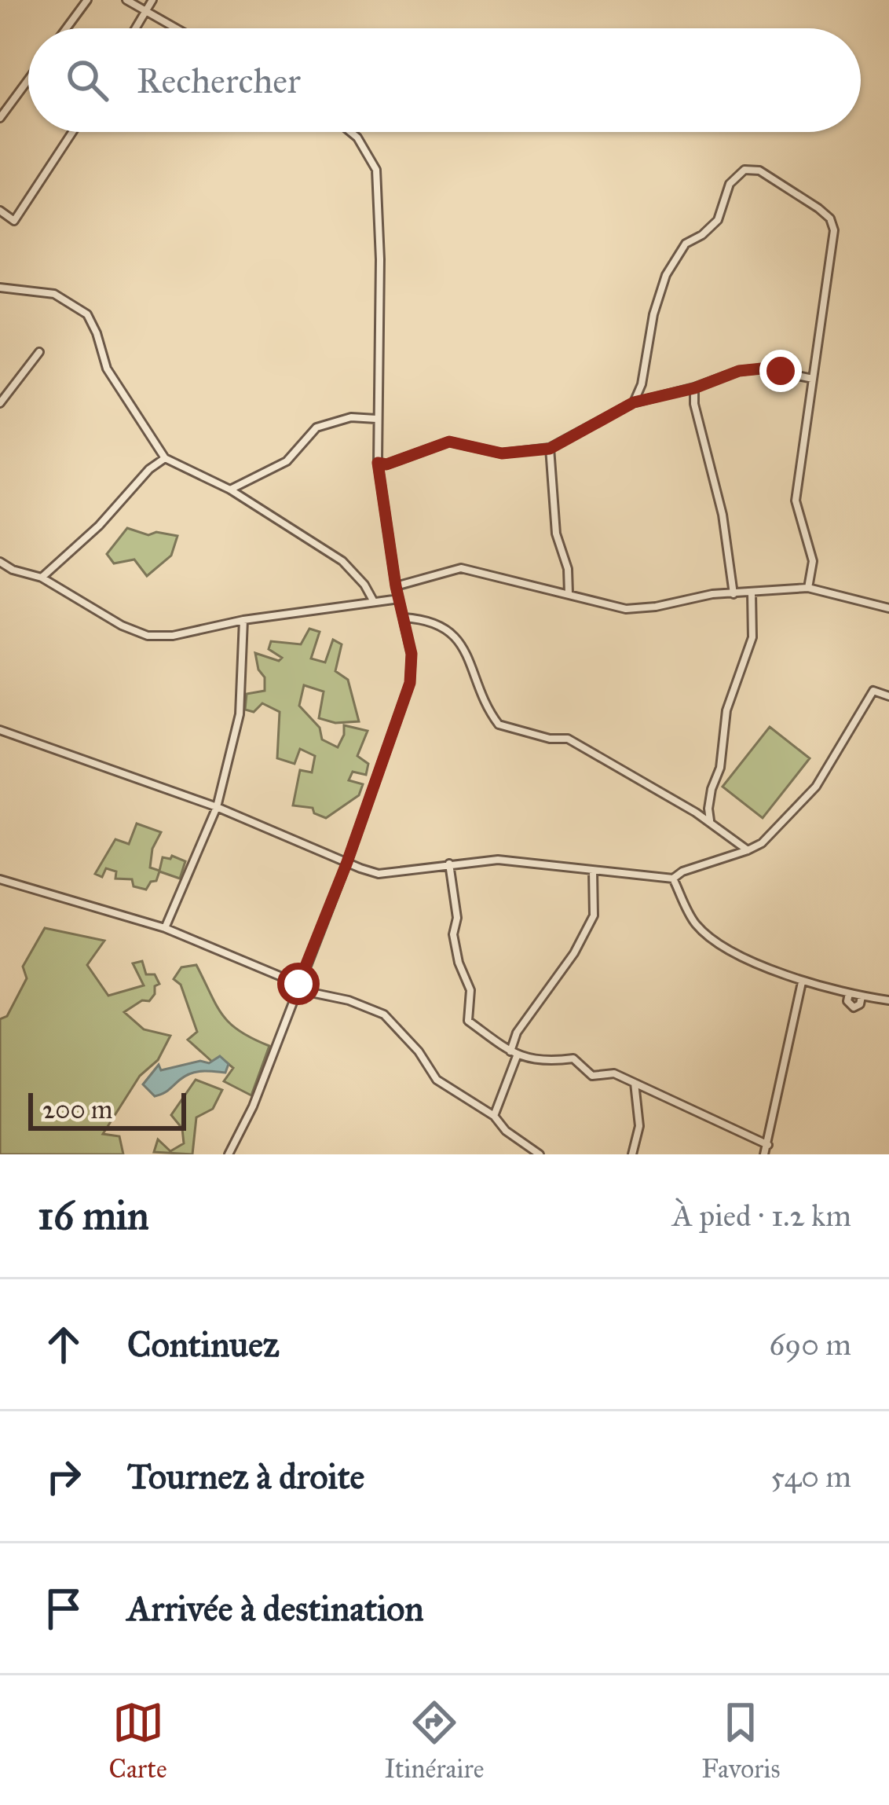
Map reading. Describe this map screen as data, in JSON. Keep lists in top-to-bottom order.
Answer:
{
  "scale_bar": "200 m",
  "page": {
    "search": "Rechercher",
    "scale": "200 m",
    "heading": ["16 min", "À pied · 1.2 km"],
    "list": [
      ["Continuez", "690 m"],
      ["Tournez à droite", "540 m"],
      "Arrivée à destination"
    ],
    "nav": ["Carte", "Itinéraire", "Favoris"]
  }
}
